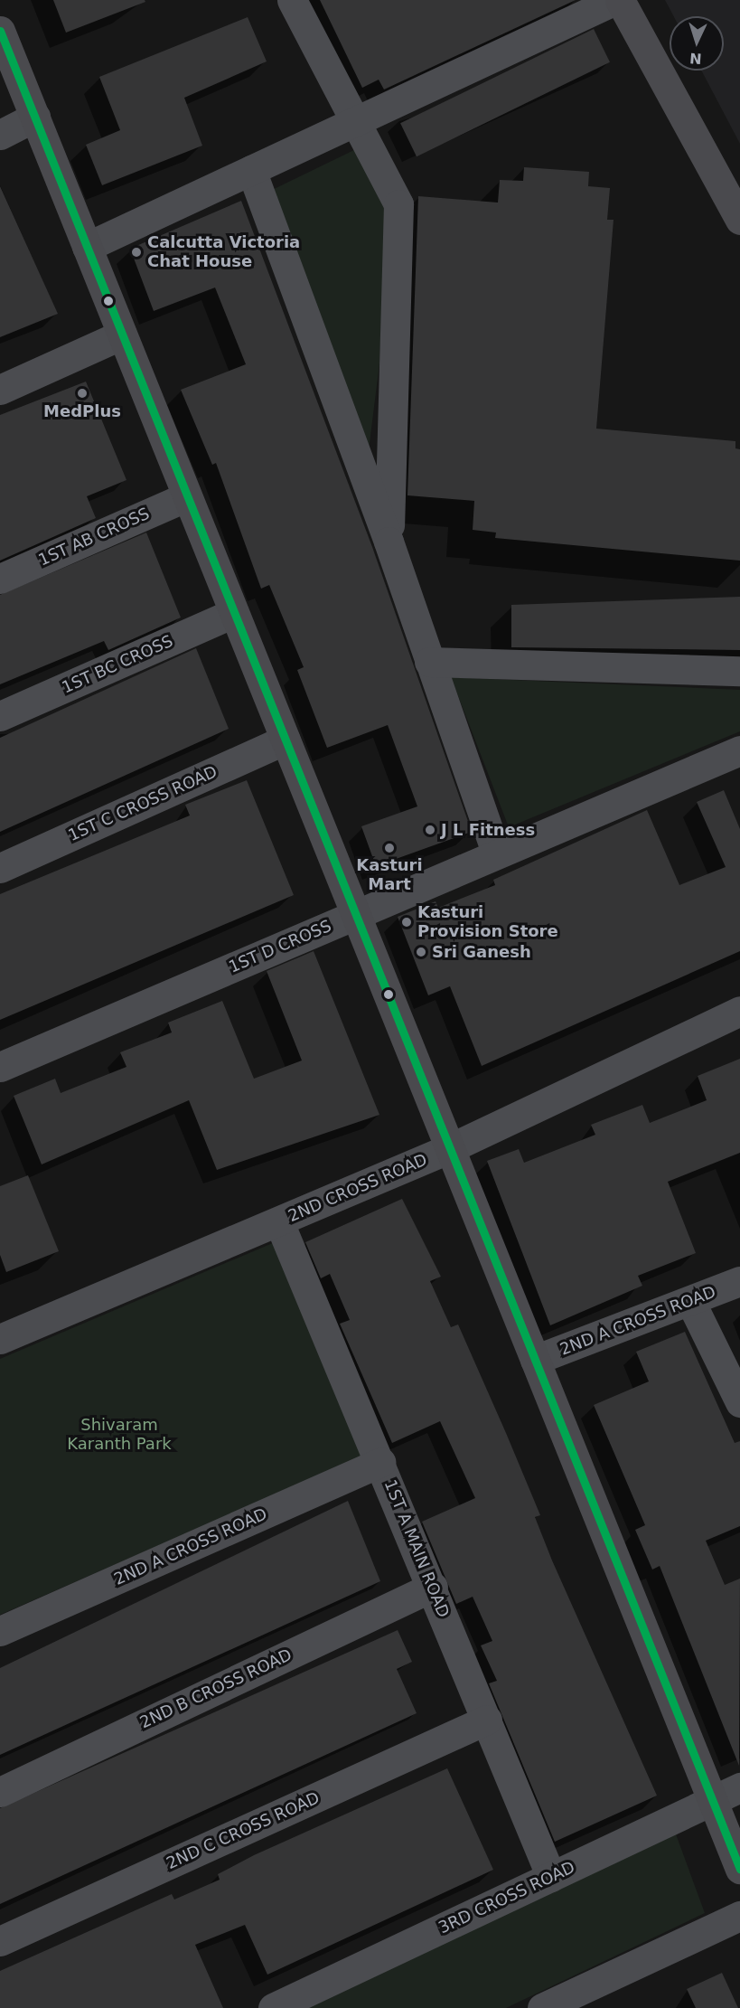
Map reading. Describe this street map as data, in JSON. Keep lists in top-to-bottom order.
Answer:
{
  "streets": {
    "street": [
      "1ST AB CROSS",
      "1ST BC CROSS",
      "1ST C CROSS ROAD",
      "1ST D CROSS",
      "2ND CROSS ROAD",
      "2ND A CROSS ROAD",
      "1ST A MAIN ROAD",
      "2ND B CROSS ROAD",
      "2ND C CROSS ROAD",
      "3RD CROSS ROAD"
    ]
  },
  "crossings": [
    ["2ND CROSS ROAD", "1ST A MAIN ROAD"],
    ["2ND A CROSS ROAD", "1ST A MAIN ROAD"],
    ["1ST A MAIN ROAD", "2ND B CROSS ROAD"],
    ["1ST A MAIN ROAD", "2ND C CROSS ROAD"],
    ["1ST A MAIN ROAD", "3RD CROSS ROAD"]
  ],
  "parks": ["Shivaram Karanth Park"],
  "places": [
    "Calcutta Victoria Chat House",
    "MedPlus",
    "J L Fitness",
    "Kasturi Mart",
    "Kasturi Provision Store",
    "Sri Ganesh"
  ],
  "north": "bottom"
}
